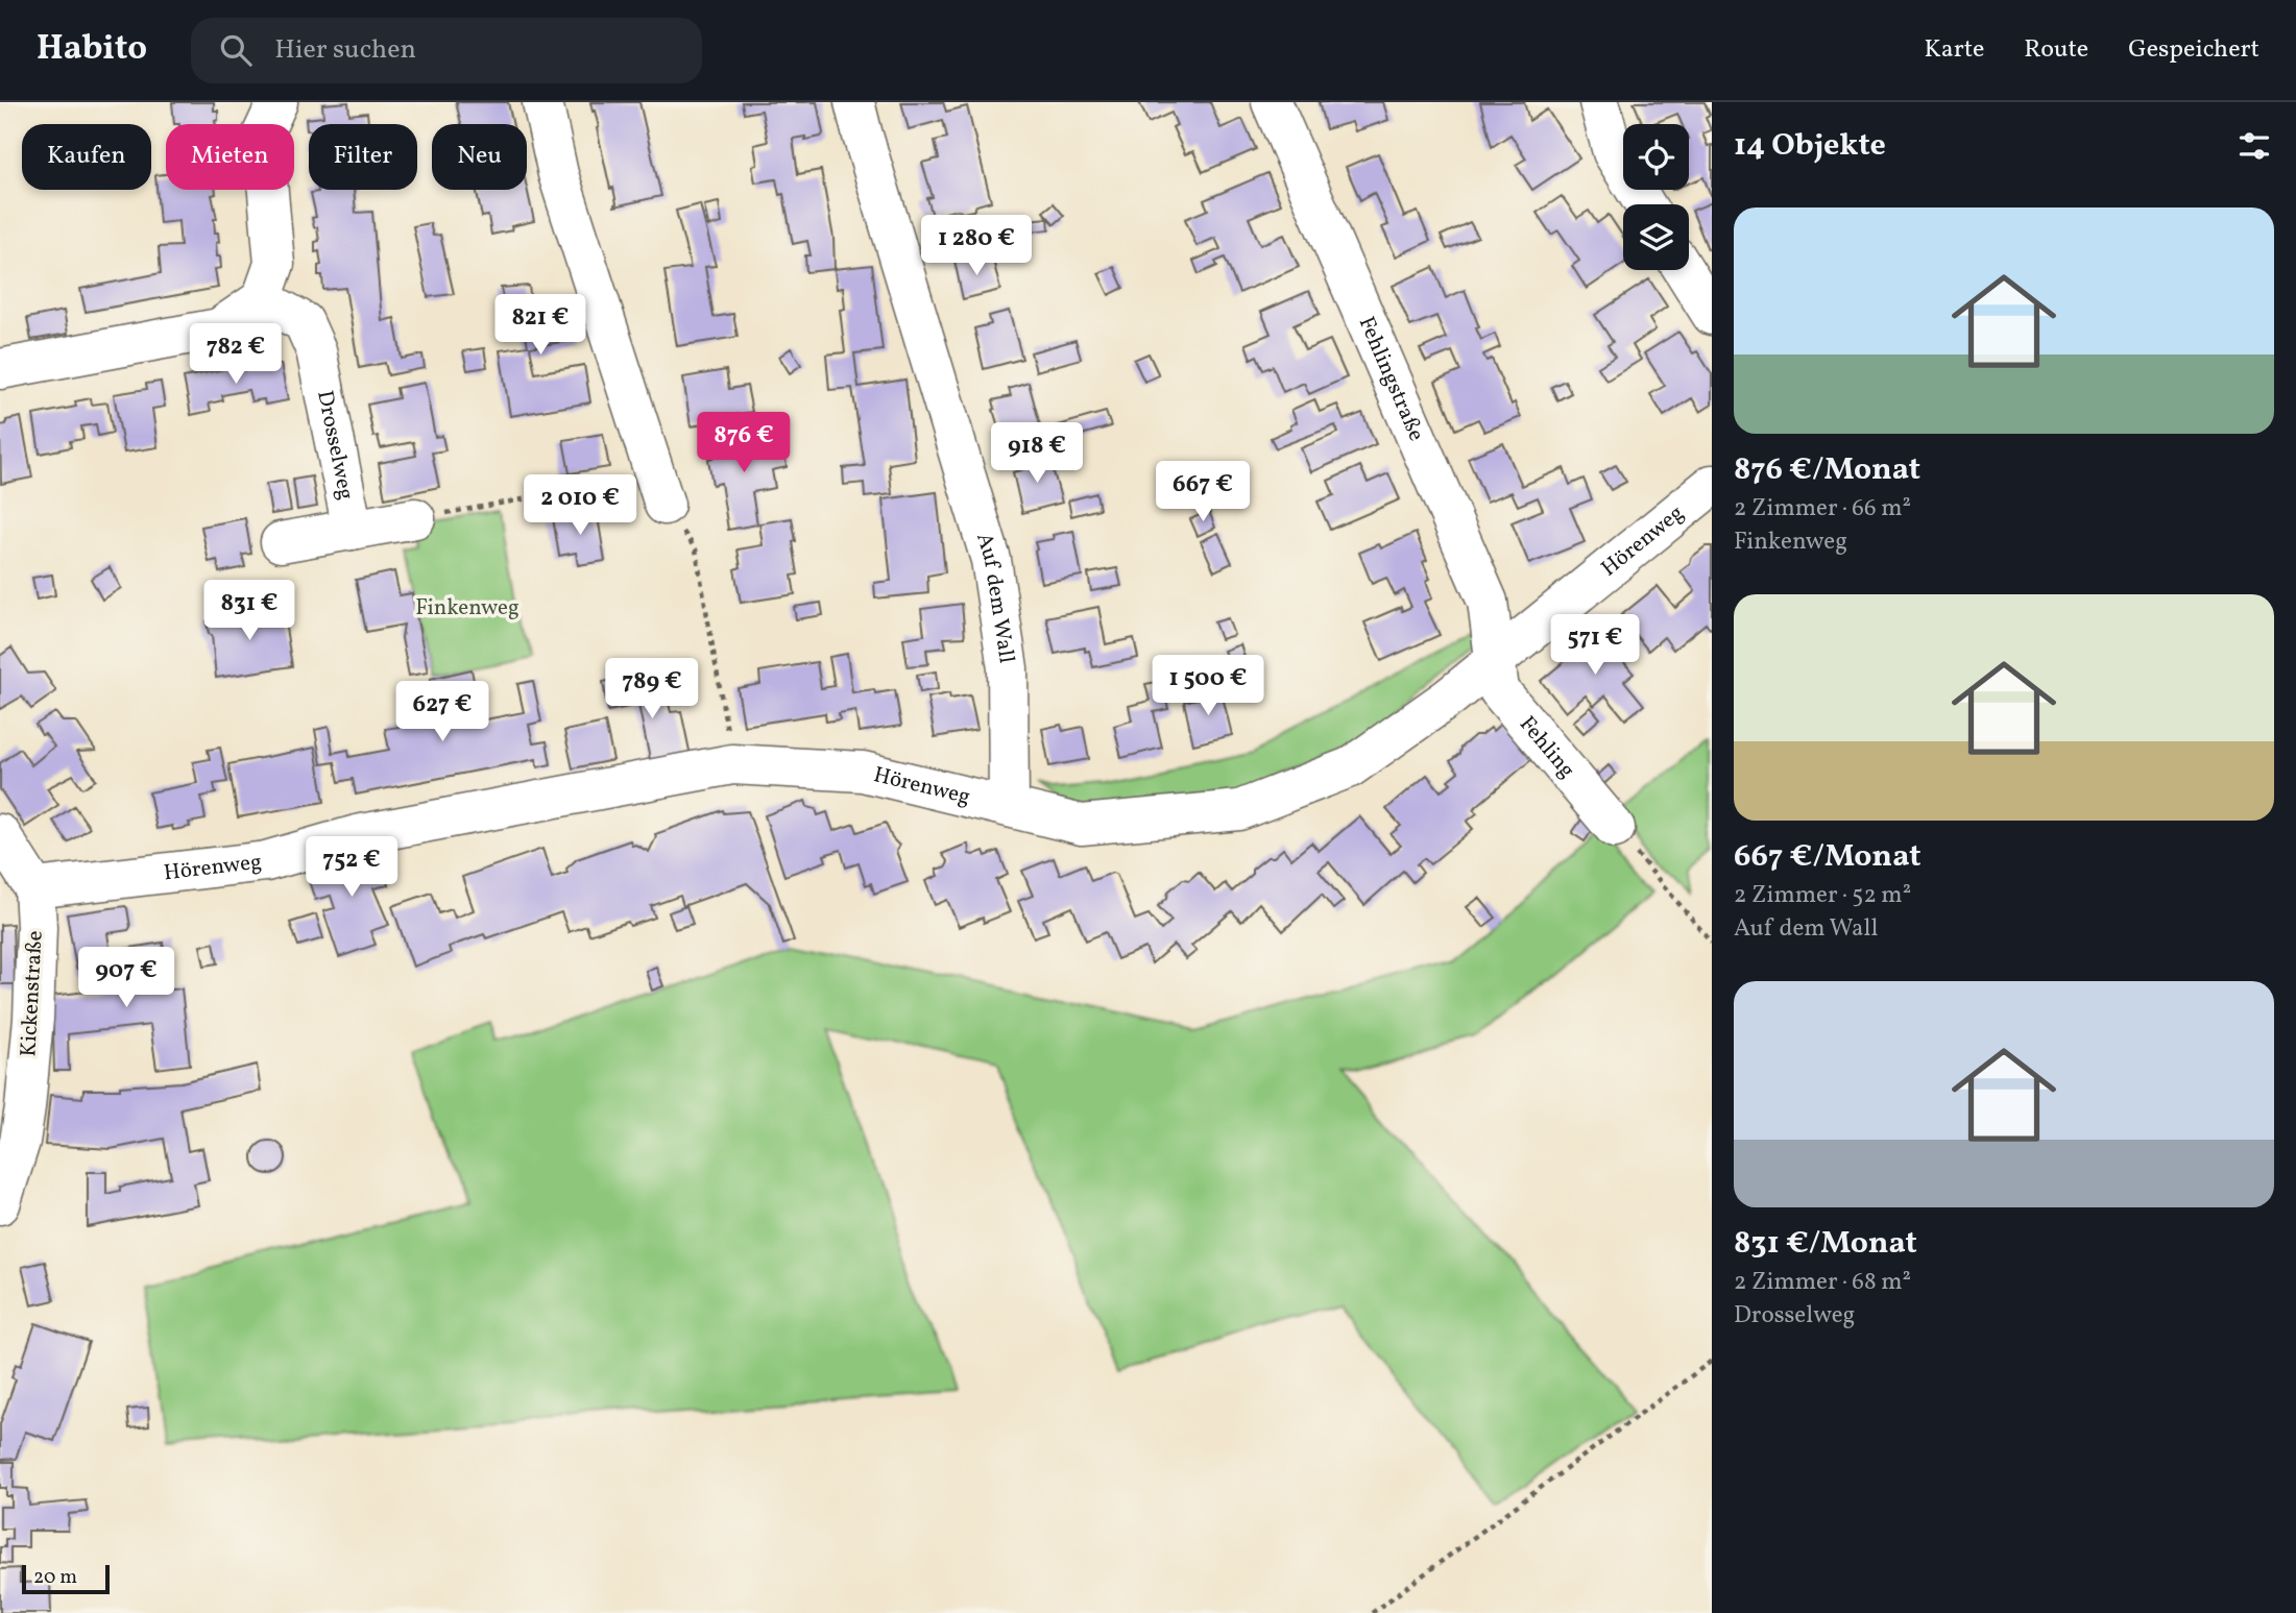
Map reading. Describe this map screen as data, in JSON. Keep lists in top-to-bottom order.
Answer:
{
  "streets": {
    "street": [
      "Fehlingstraße",
      "Drosselweg",
      "Hörenweg",
      "Auf dem Wall",
      "Fehling",
      "Kickenstraße"
    ]
  },
  "crossings": [
    ["Fehlingstraße", "Hörenweg"],
    ["Fehlingstraße", "Fehling"],
    ["Hörenweg", "Auf dem Wall"],
    ["Hörenweg", "Fehling"],
    ["Hörenweg", "Kickenstraße"]
  ],
  "parks": ["Finkenweg"],
  "scale_bar": "20 m",
  "page": {
    "header": "Habito",
    "search": "Hier suchen",
    "nav": ["Karte", "Route", "Gespeichert"],
    "heading": "14 Objekte",
    "chip": [
      "Kaufen",
      "Mieten",
      "Filter",
      "Neu"
    ],
    "list": [
      {
        "name": "876 €/Monat",
        "note": "2 Zimmer · 66 m² · Finkenweg"
      },
      {
        "name": "667 €/Monat",
        "note": "2 Zimmer · 52 m² · Auf dem Wall"
      },
      {
        "name": "831 €/Monat",
        "note": "2 Zimmer · 68 m² · Drosselweg"
      }
    ],
    "price": [
      "1 280 €",
      "821 €",
      "782 €",
      "876 €",
      "918 €",
      "667 €",
      "2 010 €",
      "831 €",
      "571 €",
      "1 500 €",
      "789 €",
      "627 €",
      "752 €",
      "907 €"
    ],
    "scale": "20 m"
  }
}
